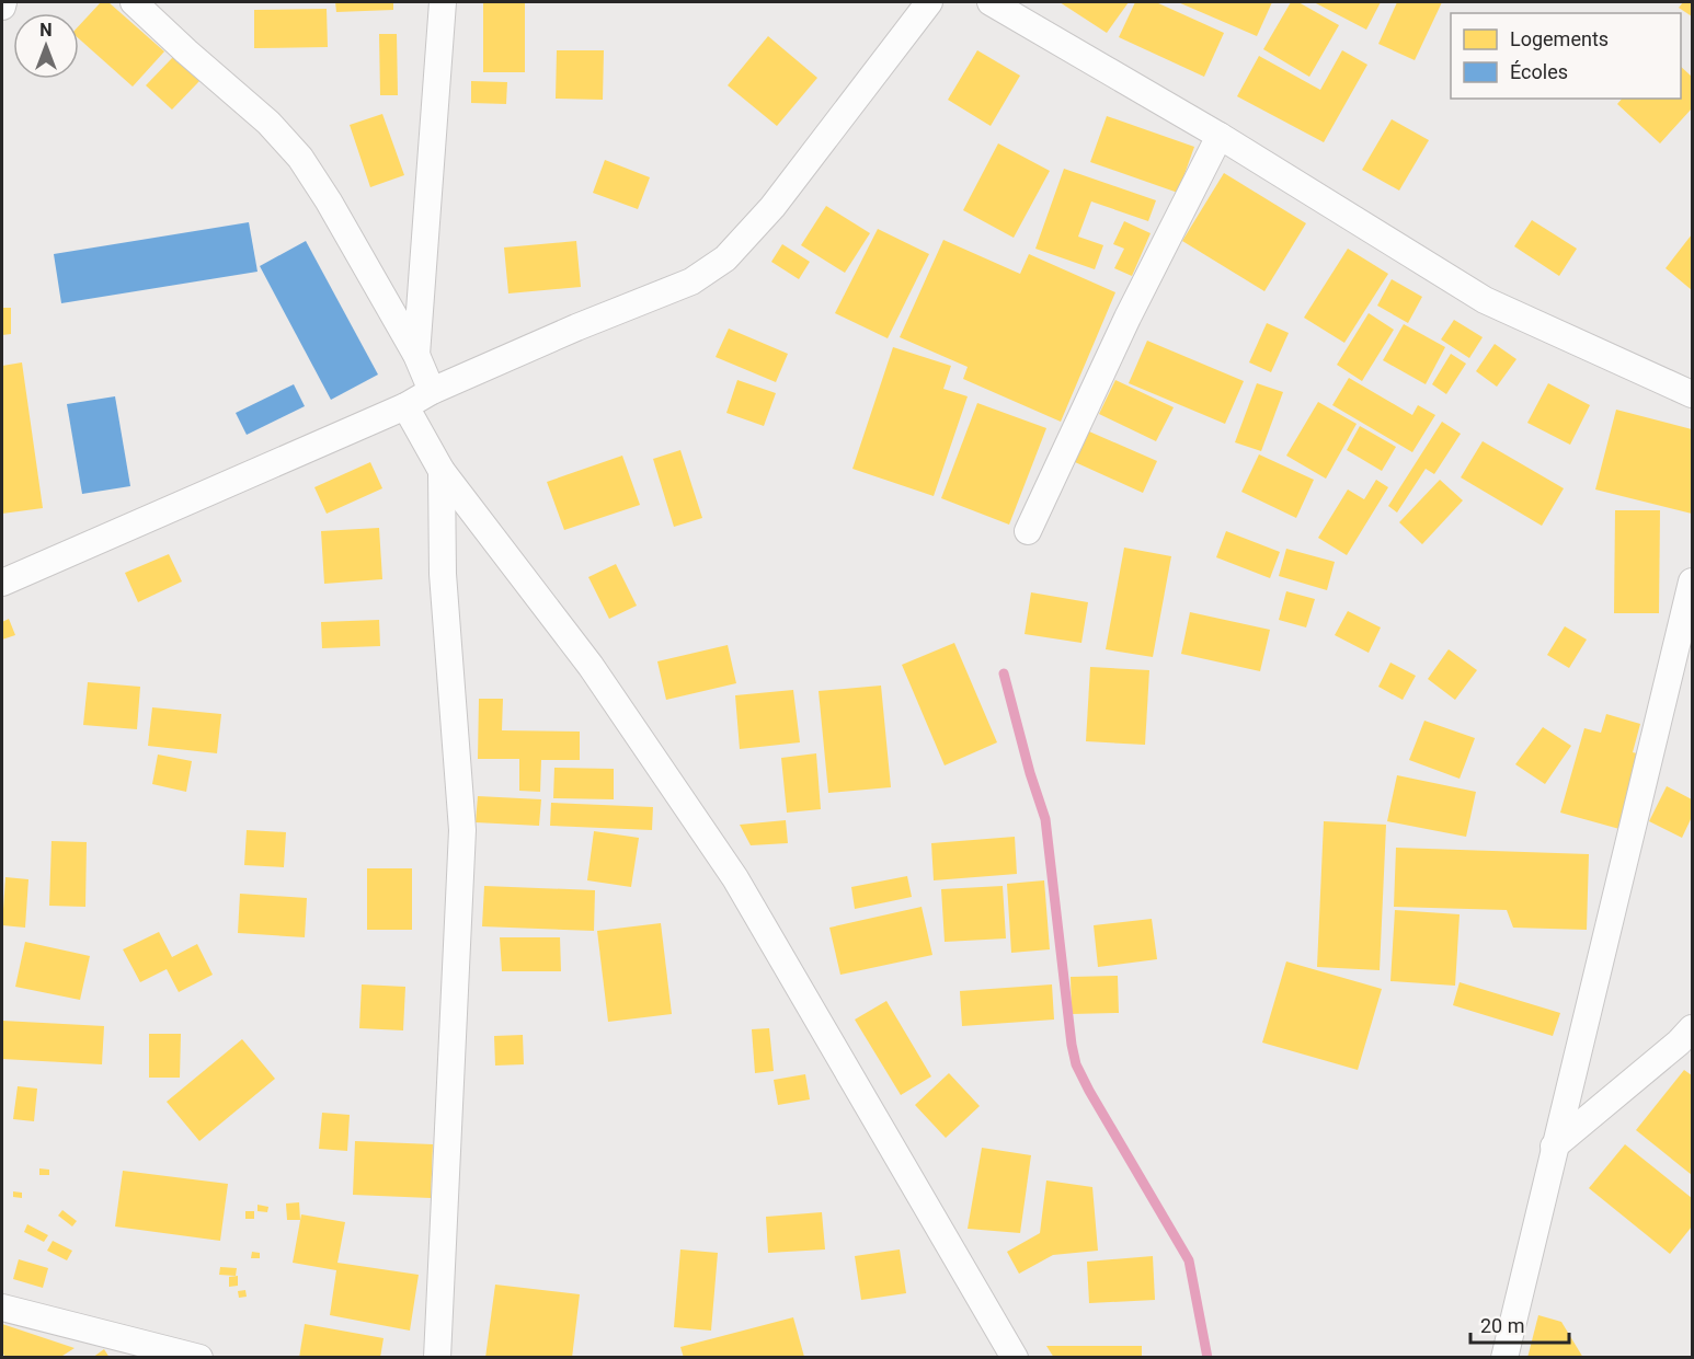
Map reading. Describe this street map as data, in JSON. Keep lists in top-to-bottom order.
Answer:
{
  "legend": ["Logements", "Écoles"],
  "scale_bar": "20 m",
  "north": "top"
}
